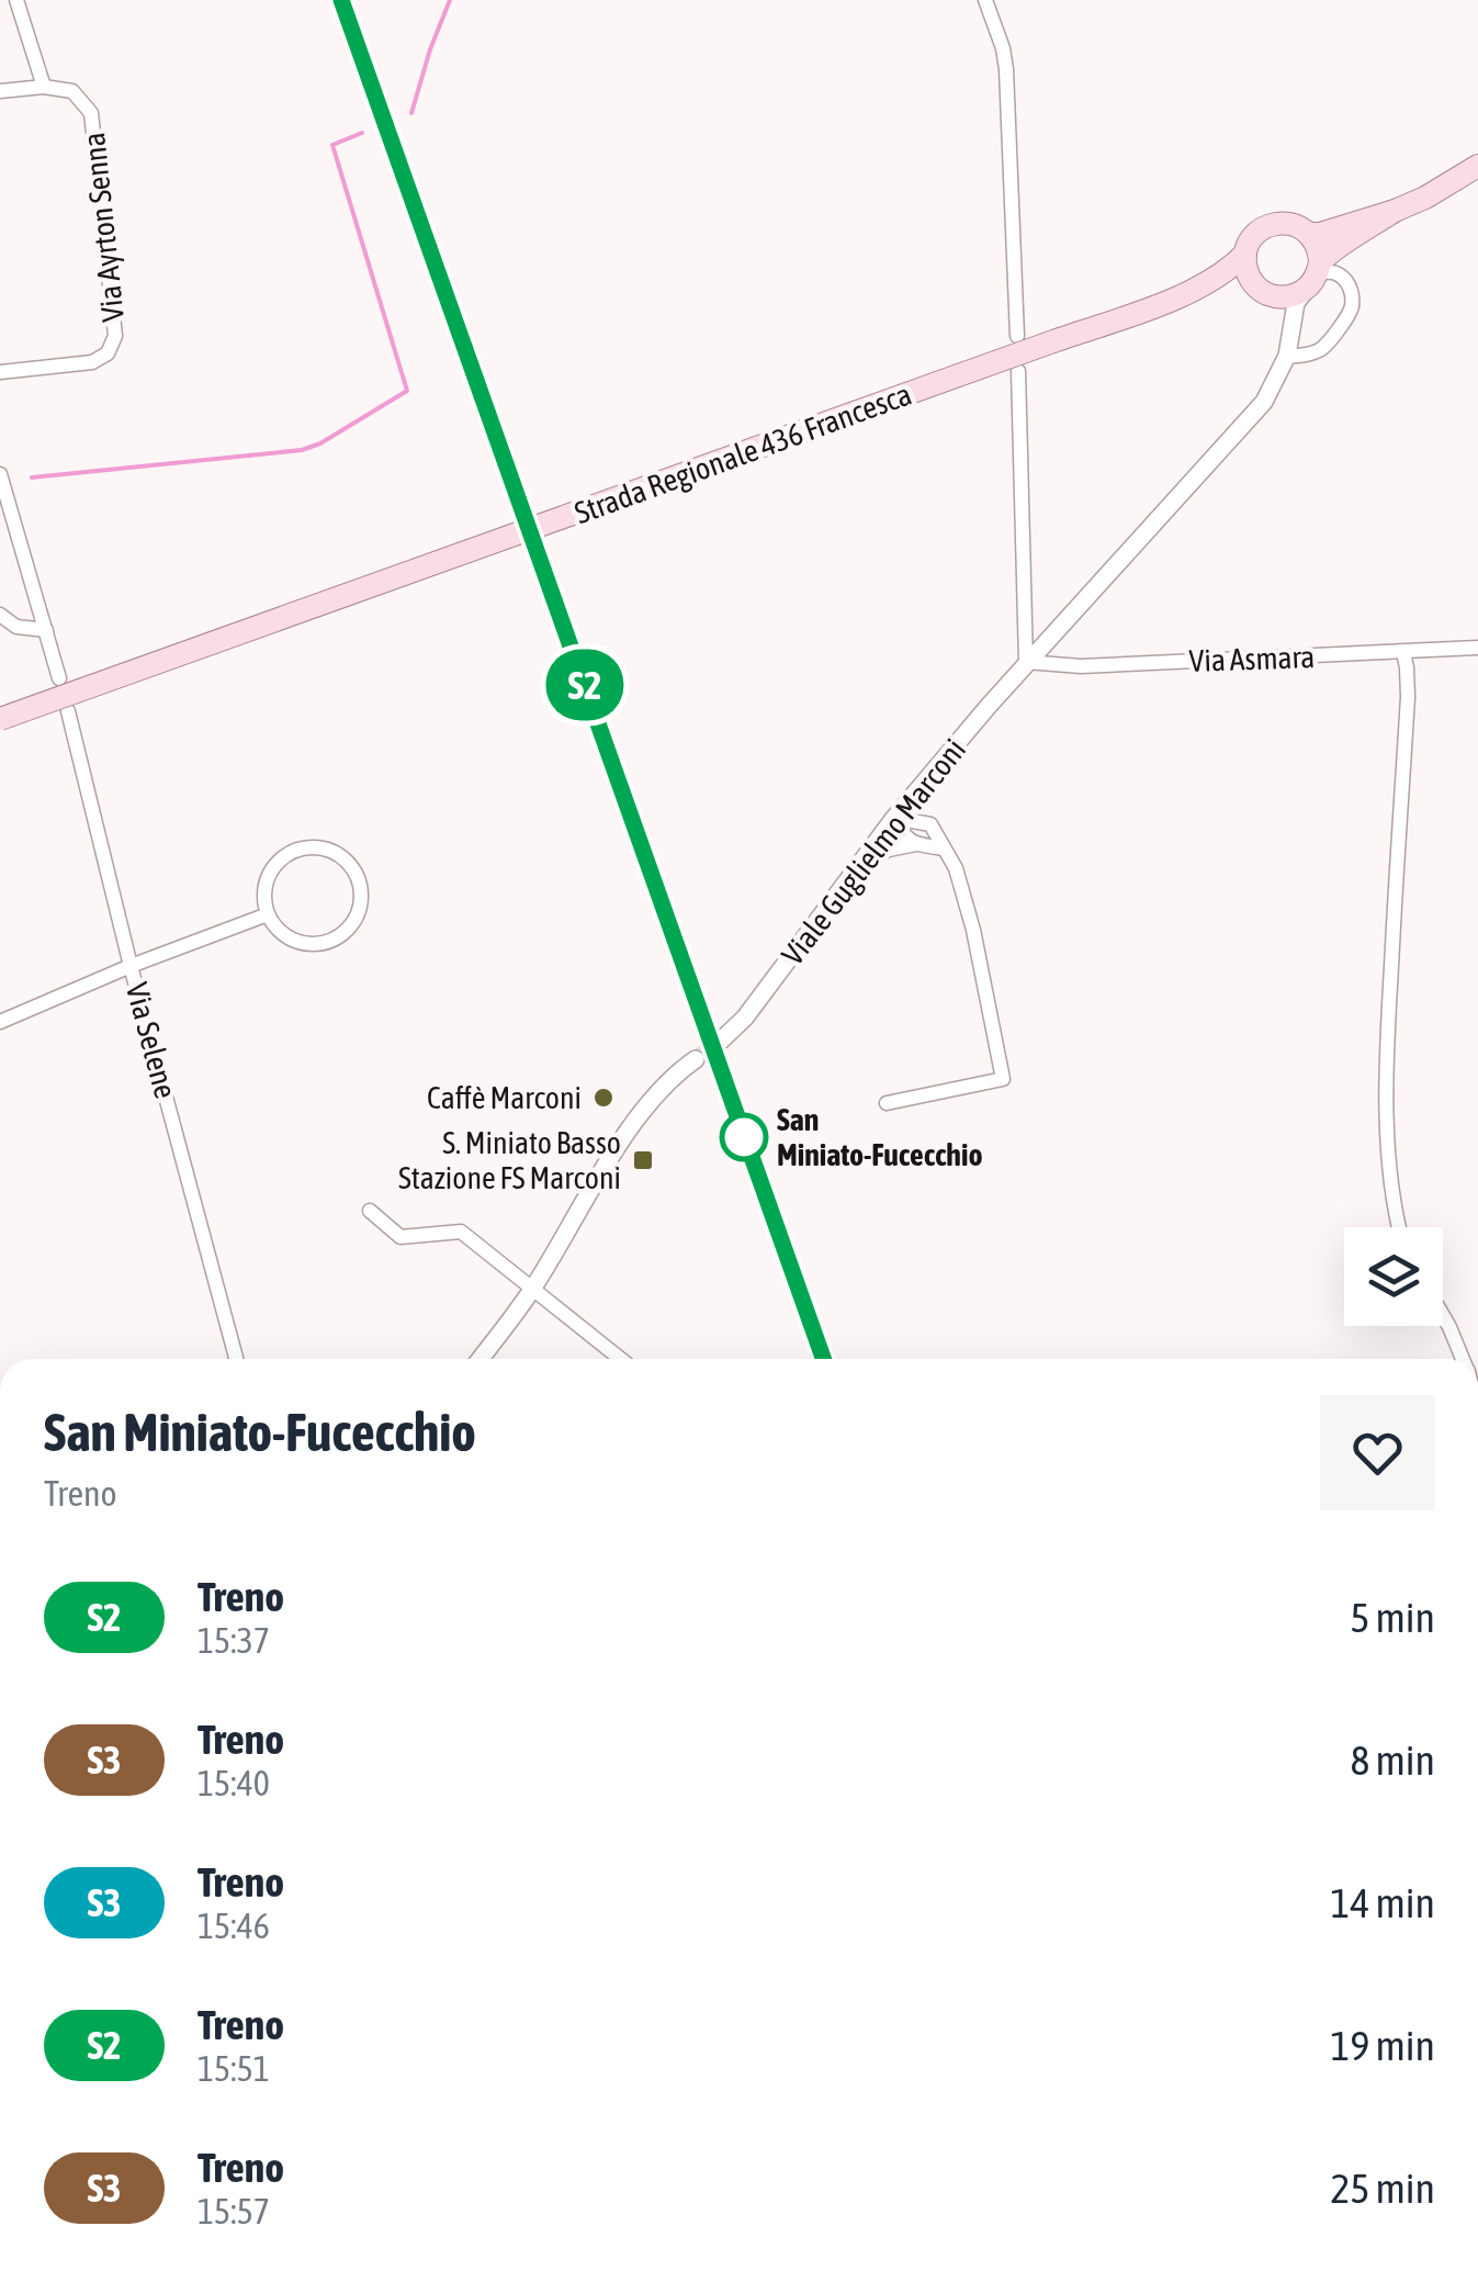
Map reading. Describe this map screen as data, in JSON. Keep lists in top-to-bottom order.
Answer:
{
  "streets": {
    "main road": ["Strada Regionale 436 Francesca"],
    "street": [
      "Via Ayrton Senna",
      "Via Asmara",
      "Viale Guglielmo Marconi",
      "Via Selene"
    ]
  },
  "crossings": [
    ["Strada Regionale 436 Francesca", "Viale Guglielmo Marconi"],
    ["Via Asmara", "Viale Guglielmo Marconi"]
  ],
  "places": {
    "other": ["Caffè Marconi", "San Miniato-Fucecchio"],
    "transit": ["S. Miniato Basso Stazione FS Marconi"]
  },
  "page": {
    "on_map": "S2",
    "heading": ["San Miniato-Fucecchio", "Treno"],
    "list": [
      {
        "mark": "S2",
        "name": "Treno",
        "note": "15:37",
        "value": "5 min"
      },
      {
        "mark": "S3",
        "name": "Treno",
        "note": "15:40",
        "value": "8 min"
      },
      {
        "mark": "S3",
        "name": "Treno",
        "note": "15:46",
        "value": "14 min"
      },
      {
        "mark": "S2",
        "name": "Treno",
        "note": "15:51",
        "value": "19 min"
      },
      {
        "mark": "S3",
        "name": "Treno",
        "note": "15:57",
        "value": "25 min"
      }
    ]
  }
}
